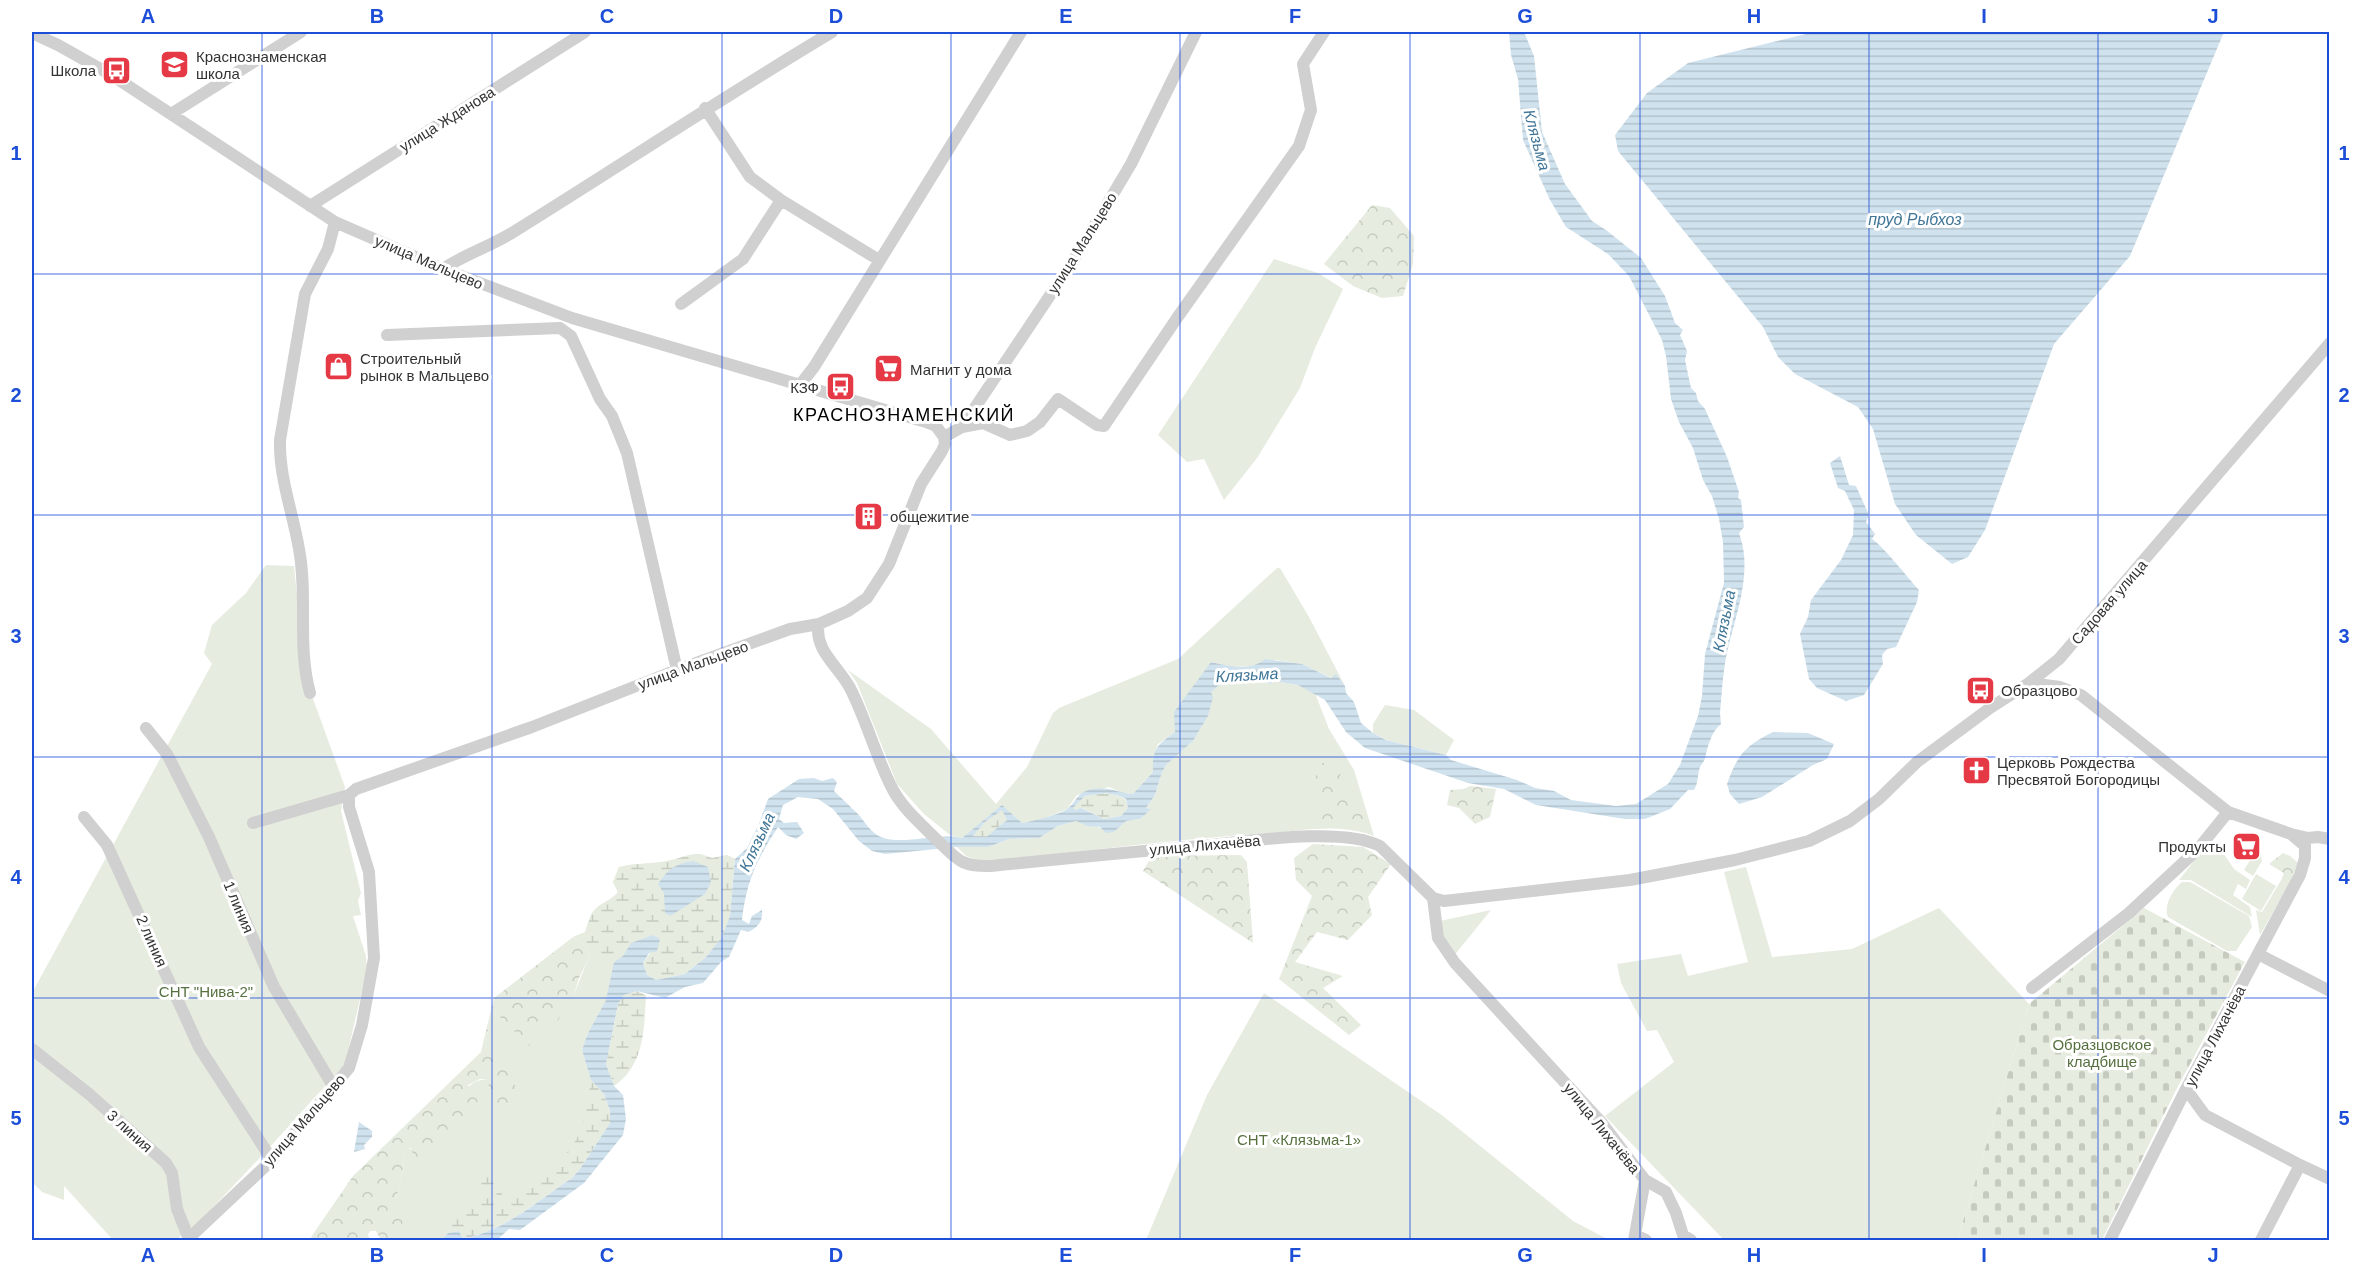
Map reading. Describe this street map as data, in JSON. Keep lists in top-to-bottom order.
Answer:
{
  "streets": {
    "street": [
      "улица Жданова",
      "улица Мальцево",
      "Садовая улица",
      "улица Лихачёва",
      "1 линия",
      "2 линия",
      "3 линия"
    ]
  },
  "crossings": [
    ["улица Жданова", "улица Мальцево"],
    ["улица Мальцево", "улица Лихачёва"],
    ["улица Мальцево", "1 линия"],
    ["улица Мальцево", "2 линия"],
    ["улица Мальцево", "3 линия"],
    ["Садовая улица", "улица Лихачёва"]
  ],
  "districts": ["КРАСНОЗНАМЕНСКИЙ"],
  "water": ["Клязьма", "пруд Рыбхоз"],
  "parks": ["СНТ \"Нива-2\"", "Образцовское кладбище", "СНТ «Клязьма-1»"],
  "places": {
    "school or university": ["Краснознаменская школа"],
    "bus stop": ["Школа", "КЗФ", "Образцово"],
    "shop": ["Строительный рынок в Мальцево"],
    "supermarket": ["Магнит у дома", "Продукты"],
    "building": ["общежитие"],
    "church": ["Церковь Рождества Пресвятой Богородицы"]
  },
  "grid": {
    "columns": [
      "A",
      "B",
      "C",
      "D",
      "E",
      "F",
      "G",
      "H",
      "I",
      "J"
    ],
    "rows": [
      "1",
      "2",
      "3",
      "4",
      "5"
    ]
  }
}
